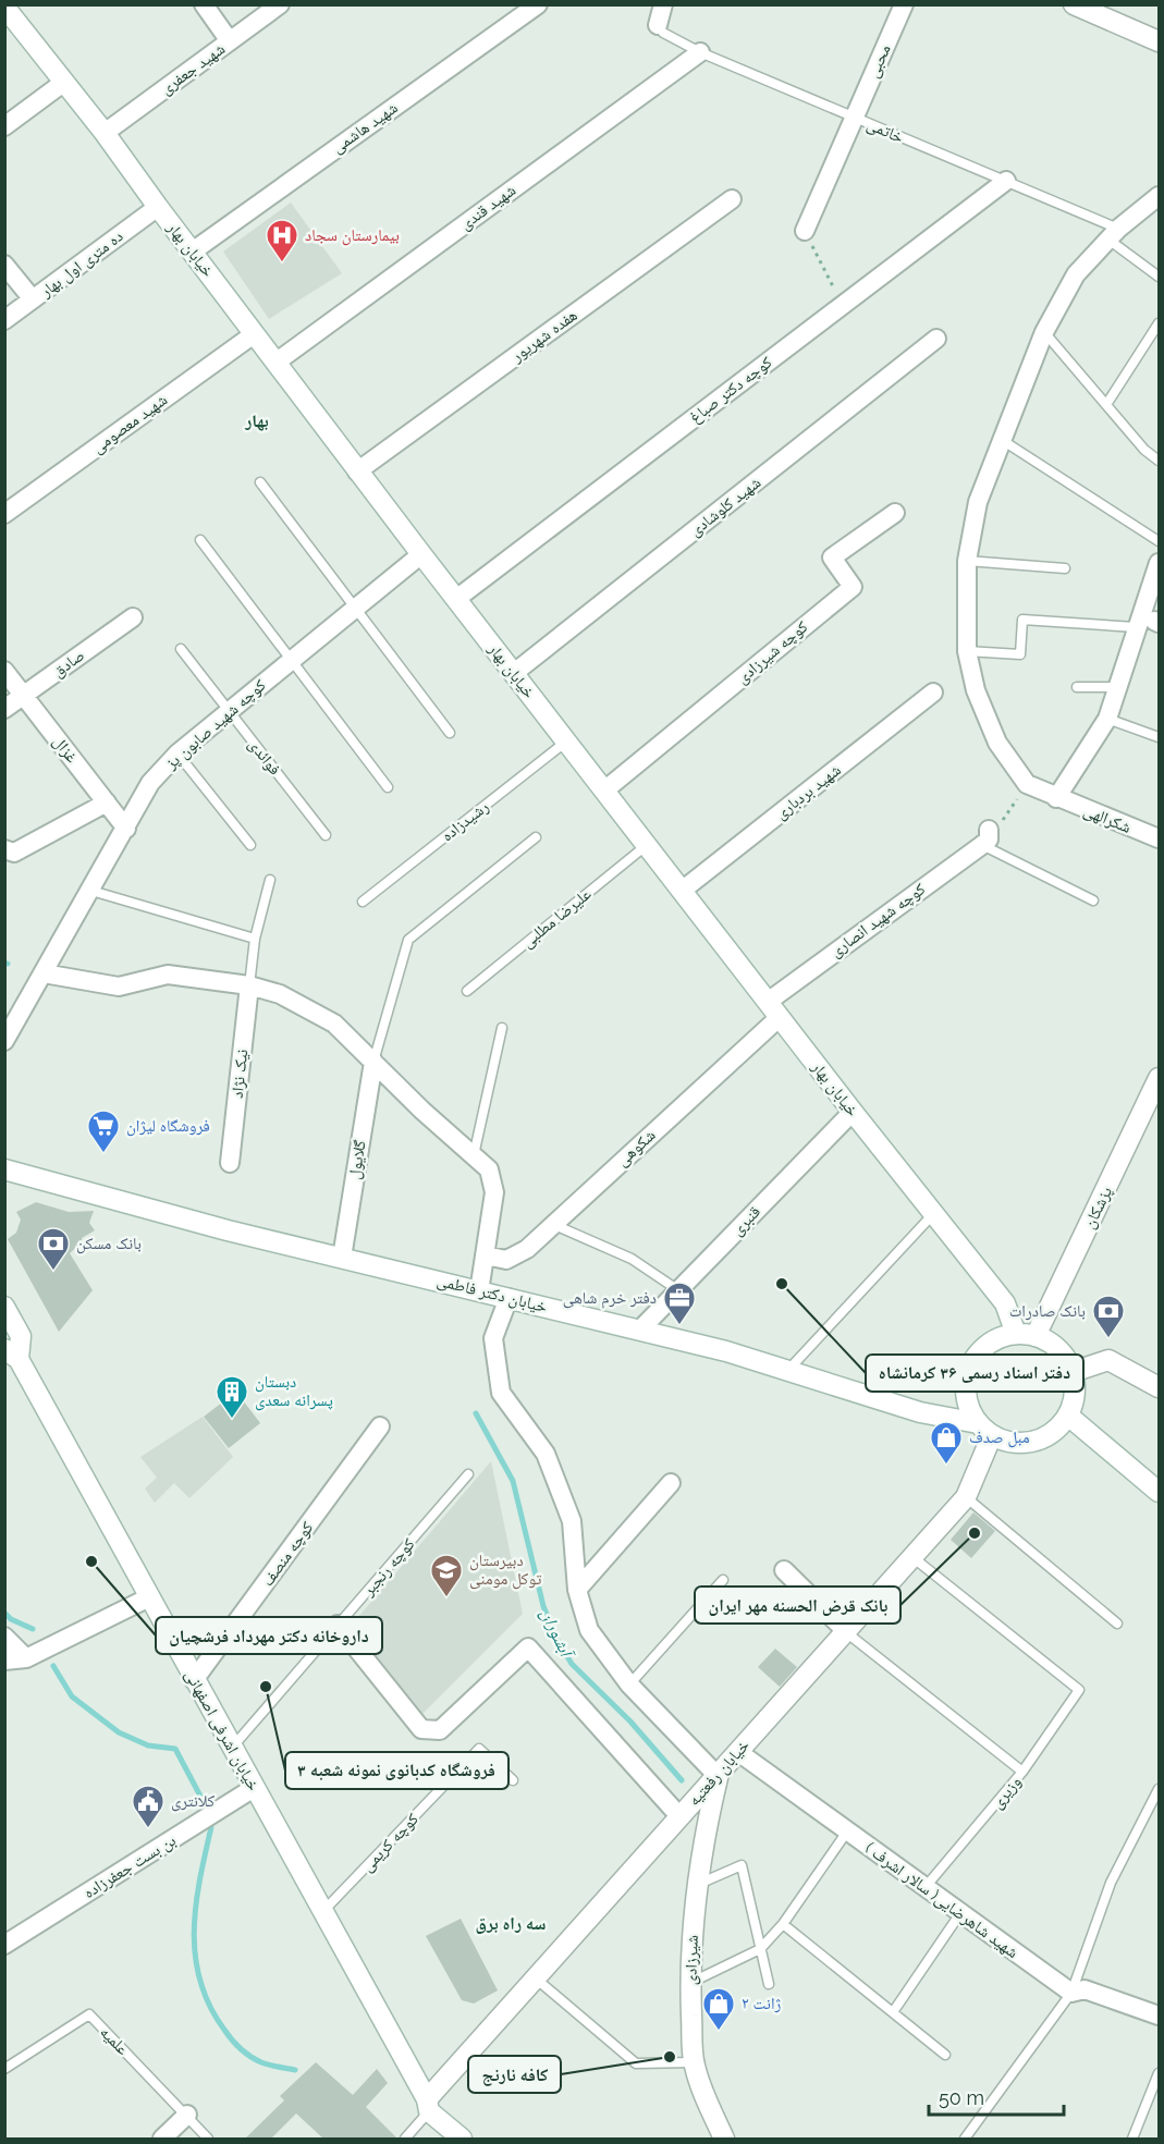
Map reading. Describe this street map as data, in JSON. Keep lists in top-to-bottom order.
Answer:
{
  "streets": {
    "main road": [
      "خیابان بهار",
      "پزشکان",
      "خیابان دکتر فاطمی",
      "خیابان اشرفی اصفهانی",
      "خیابان رفعتیه",
      "شیرزادی"
    ],
    "street": [
      "محبی",
      "شهید جعفری",
      "شهید هاشمی",
      "شهید قندی",
      "ده متری اول بهار",
      "هفده شهریور",
      "کوچه دکتر صباغ",
      "شهید معصومی",
      "شهید کلوشادی",
      "کوچه شیرزادی",
      "صادق",
      "کوچه شهید صابون پز",
      "غزال",
      "شهید بردباری",
      "شکرالهی",
      "کوچه شهید انصاری",
      "نیک نژاد",
      "شکوهی",
      "گلایول",
      "قنبری",
      "کوچه منصف",
      "بن بست جعفرزاده",
      "شهید شاهرضایی( سالار اشرف )"
    ],
    "lane": [
      "خاتمی",
      "فوائدی",
      "رشیدزاده",
      "علیرضا مطلبی",
      "کوچه رنجبر",
      "وزیری",
      "کوچه کریمی",
      "علمیه"
    ]
  },
  "crossings": [
    ["محبی", "خاتمی"],
    ["شهید جعفری", "خیابان بهار"],
    ["شهید هاشمی", "خیابان بهار"],
    ["خاتمی", "شهید قندی"],
    ["خاتمی", "کوچه دکتر صباغ"],
    ["شهید قندی", "خیابان بهار"],
    ["خیابان بهار", "ده متری اول بهار"],
    ["خیابان بهار", "هفده شهریور"],
    ["خیابان بهار", "کوچه دکتر صباغ"],
    ["خیابان بهار", "شهید معصومی"],
    ["خیابان بهار", "شهید کلوشادی"],
    ["خیابان بهار", "کوچه شیرزادی"],
    ["خیابان بهار", "کوچه شهید صابون پز"],
    ["خیابان بهار", "شهید بردباری"],
    ["خیابان بهار", "رشیدزاده"],
    ["خیابان بهار", "علیرضا مطلبی"],
    ["خیابان بهار", "کوچه شهید انصاری"],
    ["خیابان بهار", "شکوهی"],
    ["خیابان بهار", "پزشکان"],
    ["خیابان بهار", "قنبری"],
    ["خیابان بهار", "خیابان دکتر فاطمی"],
    ["خیابان بهار", "خیابان رفعتیه"],
    ["صادق", "غزال"],
    ["کوچه شهید صابون پز", "غزال"],
    ["کوچه شهید صابون پز", "فوائدی"],
    ["گلایول", "خیابان دکتر فاطمی"],
    ["پزشکان", "خیابان دکتر فاطمی"],
    ["پزشکان", "خیابان رفعتیه"],
    ["قنبری", "خیابان دکتر فاطمی"],
    ["خیابان دکتر فاطمی", "خیابان رفعتیه"],
    ["کوچه منصف", "خیابان اشرفی اصفهانی"],
    ["کوچه رنجبر", "خیابان اشرفی اصفهانی"],
    ["خیابان اشرفی اصفهانی", "خیابان رفعتیه"],
    ["خیابان اشرفی اصفهانی", "کوچه کریمی"],
    ["خیابان اشرفی اصفهانی", "بن بست جعفرزاده"],
    ["خیابان رفعتیه", "وزیری"],
    ["خیابان رفعتیه", "شهید شاهرضایی( سالار اشرف )"],
    ["خیابان رفعتیه", "شیرزادی"],
    ["وزیری", "شهید شاهرضایی( سالار اشرف )"]
  ],
  "districts": ["بهار", "سه راه برق"],
  "water": ["آبشوران"],
  "places": {
    "hospital": ["بیمارستان سجاد"],
    "supermarket": ["فروشگاه لیژان"],
    "bank": ["بانک مسکن", "بانک صادرات"],
    "other": [
      "دفتر اسناد رسمی ۳۶ کرمانشاه",
      "بانک قرض الحسنه مهر ایران",
      "داروخانه دکتر مهرداد فرشچیان",
      "فروشگاه کدبانوی نمونه شعبه ۳",
      "کافه نارنج"
    ],
    "office": ["دفتر خرم شاهی"],
    "building": ["دبستان پسرانه سعدی"],
    "shop": ["مبل صدف", "ژانت ۲"],
    "school or university": ["دبیرستان توکل مومنی"],
    "public building": ["کلانتری"]
  },
  "scale_bar": "50 m"
}
